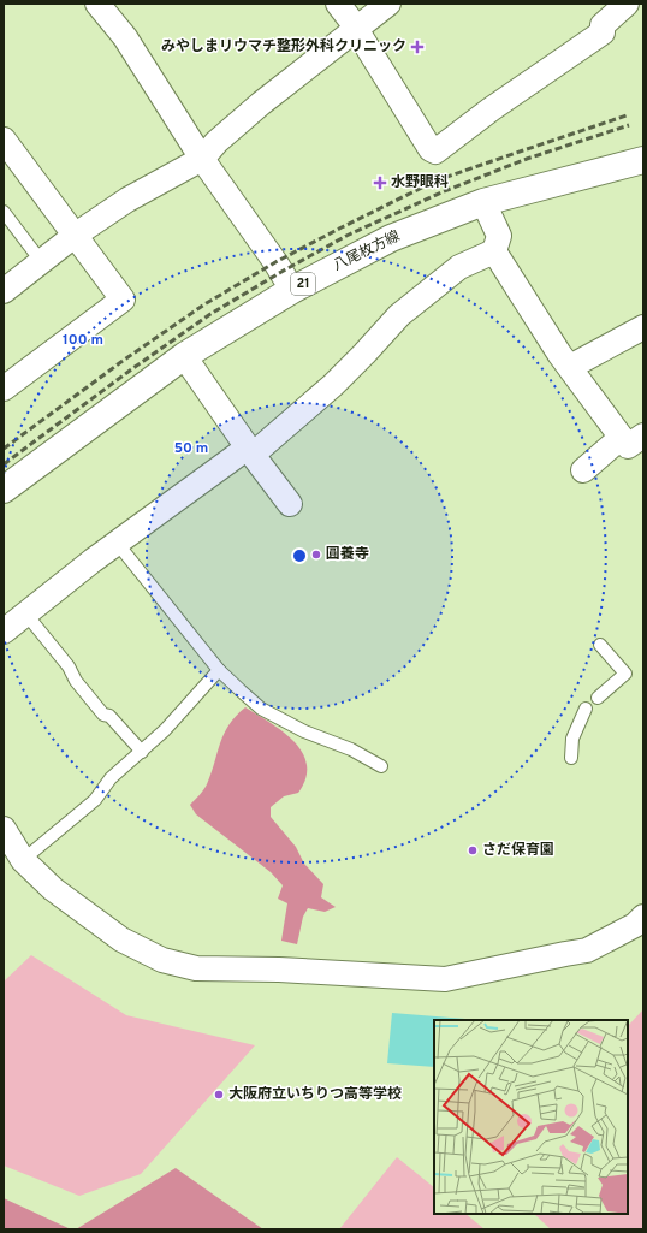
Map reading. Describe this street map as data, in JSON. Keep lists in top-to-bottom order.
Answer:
{
  "streets": {
    "main road": ["八尾枚方線", "21"]
  },
  "places": {
    "health": ["みやしまリウマチ整形外科クリニック", "水野眼科"],
    "other": ["圓養寺", "さだ保育園", "大阪府立いちりつ高等学校"]
  },
  "rings": ["100 m", "50 m"]
}
